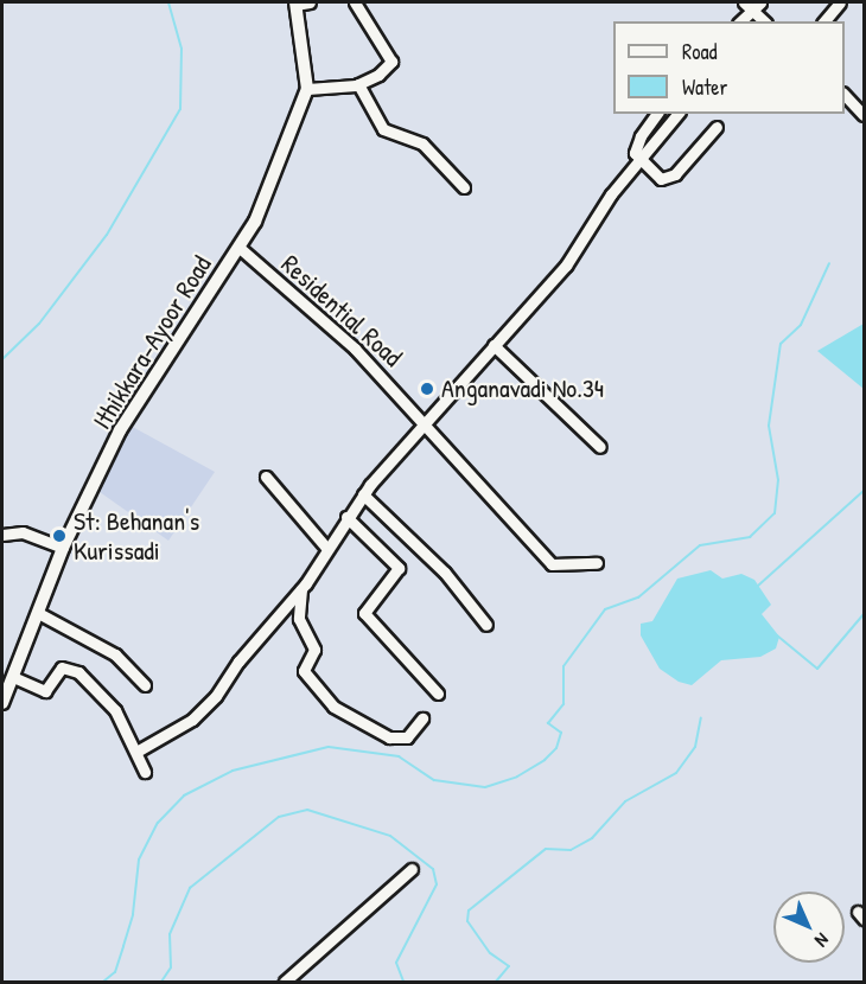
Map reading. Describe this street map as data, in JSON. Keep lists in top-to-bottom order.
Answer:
{
  "streets": {
    "main road": ["Ithikkara-Ayoor Road"],
    "street": ["Residential Road"]
  },
  "crossings": [
    ["Residential Road", "Ithikkara-Ayoor Road"]
  ],
  "places": ["Anganavadi No.34", "St: Behanan's Kurissadi"],
  "legend": ["Road", "Water"],
  "north": "bottom right"
}
